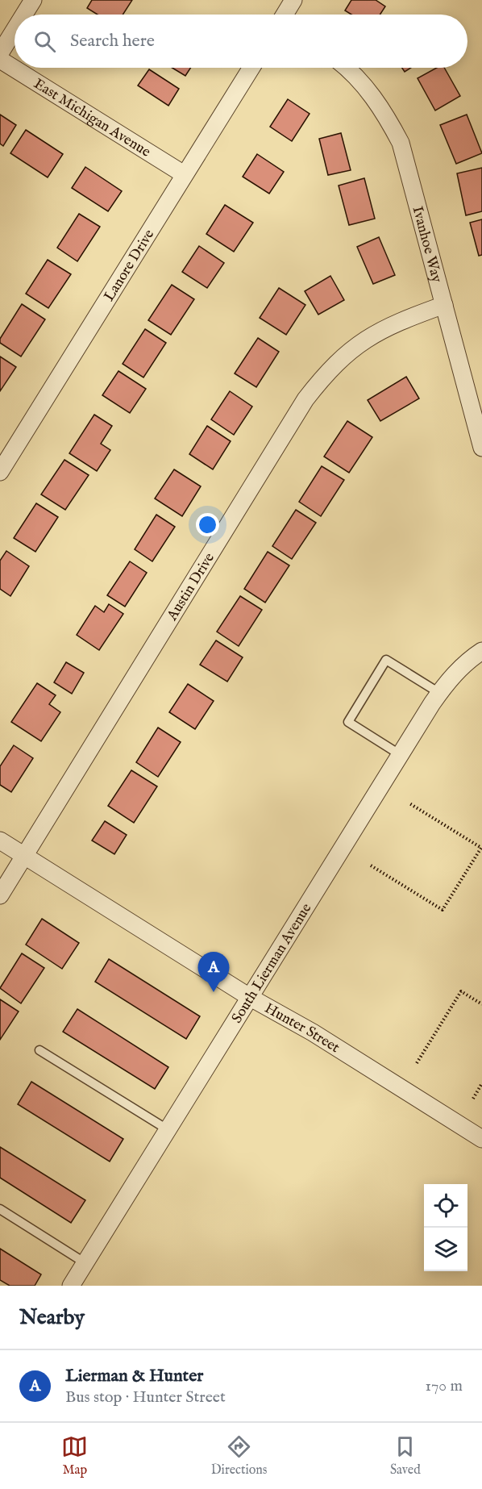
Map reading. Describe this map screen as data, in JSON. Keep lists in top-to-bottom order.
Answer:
{
  "streets": {
    "street": [
      "East Michigan Avenue",
      "Ivanhoe Way",
      "Lanore Drive",
      "Austin Drive",
      "South Lierman Avenue",
      "Hunter Street"
    ]
  },
  "crossings": [
    ["East Michigan Avenue", "Lanore Drive"],
    ["Ivanhoe Way", "Austin Drive"],
    ["Austin Drive", "Hunter Street"],
    ["South Lierman Avenue", "Hunter Street"]
  ],
  "page": {
    "search": "Search here",
    "pins": "A",
    "heading": "Nearby",
    "list": [
      {
        "mark": "A",
        "name": "Lierman & Hunter",
        "note": "Bus stop · Hunter Street",
        "value": "170 m"
      }
    ],
    "nav": ["Map", "Directions", "Saved"]
  }
}
